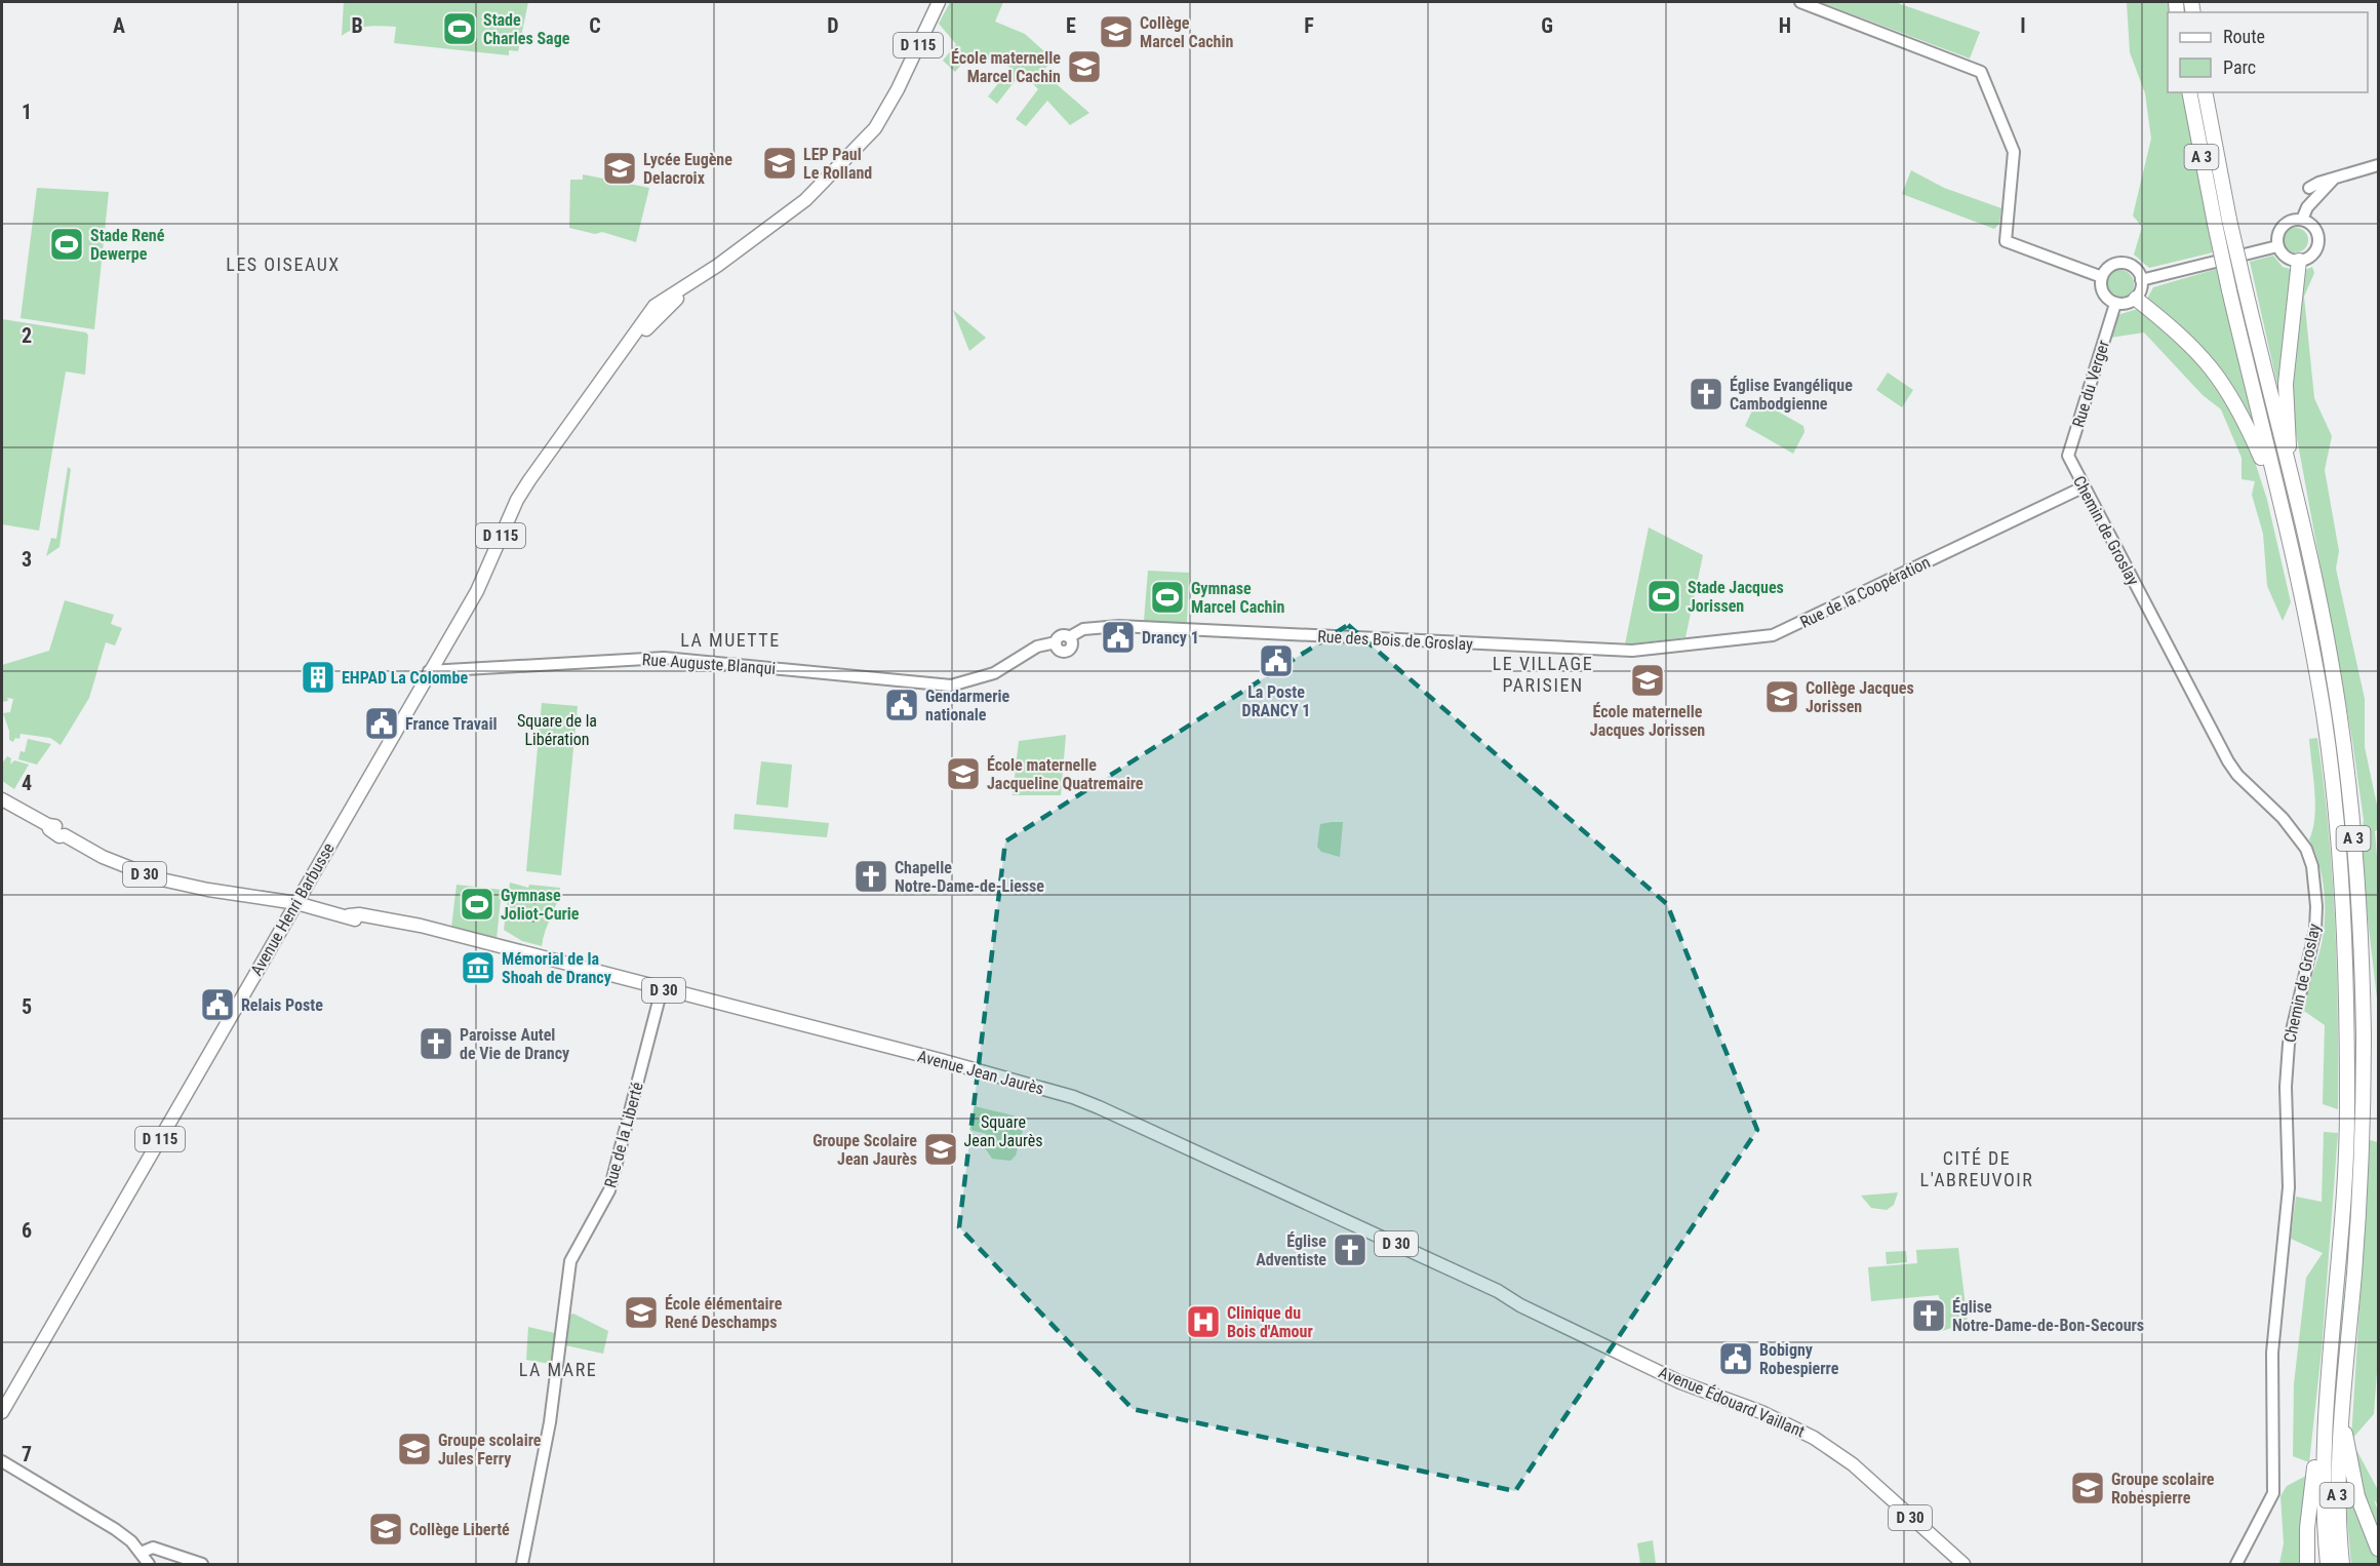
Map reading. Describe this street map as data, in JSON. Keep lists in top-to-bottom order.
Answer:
{
  "streets": {
    "highway": ["A 3"],
    "main road": [
      "D 115",
      "D 30",
      "Avenue Henri Barbusse",
      "Avenue Jean Jaurès",
      "Avenue Édouard Vaillant"
    ],
    "street": [
      "Rue du Verger",
      "Chemin de Groslay",
      "Rue de la Coopération",
      "Rue des Bois de Groslay",
      "Rue Auguste Blanqui",
      "Rue de la Liberté"
    ]
  },
  "crossings": [
    ["D 115", "Avenue Henri Barbusse"],
    ["Rue du Verger", "Chemin de Groslay"],
    ["Chemin de Groslay", "Rue de la Coopération"],
    ["Rue de la Coopération", "Rue des Bois de Groslay"],
    ["Rue des Bois de Groslay", "Rue Auguste Blanqui"],
    ["Rue Auguste Blanqui", "Avenue Henri Barbusse"],
    ["D 30", "Avenue Henri Barbusse"],
    ["D 30", "Avenue Jean Jaurès"],
    ["Avenue Henri Barbusse", "Avenue Jean Jaurès"],
    ["Avenue Jean Jaurès", "Rue de la Liberté"],
    ["Avenue Jean Jaurès", "Avenue Édouard Vaillant"]
  ],
  "districts": [
    "LES OISEAUX",
    "LA MUETTE",
    "LE VILLAGE PARISIEN",
    "CITÉ DE L'ABREUVOIR",
    "LA MARE"
  ],
  "parks": ["Square de la Libération", "Square Jean Jaurès"],
  "places": {
    "sports": [
      "Stade Charles Sage",
      "Stade René Dewerpe",
      "Stade Jacques Jorissen",
      "Gymnase Marcel Cachin",
      "Gymnase Joliot-Curie"
    ],
    "school or university": [
      "Collège Marcel Cachin",
      "École maternelle Marcel Cachin",
      "LEP Paul Le Rolland",
      "Lycée Eugène Delacroix",
      "École maternelle Jacques Jorissen",
      "Collège Jacques Jorissen",
      "École maternelle Jacqueline Quatremaire",
      "Groupe Scolaire Jean Jaurès",
      "École élémentaire René Deschamps",
      "Groupe scolaire Jules Ferry",
      "Groupe scolaire Robespierre",
      "Collège Liberté"
    ],
    "church": [
      "Église Evangélique Cambodgienne",
      "Chapelle Notre-Dame-de-Liesse",
      "Paroisse Autel de Vie de Drancy",
      "Église Adventiste",
      "Église Notre-Dame-de-Bon-Secours"
    ],
    "public building": [
      "Drancy 1",
      "La Poste DRANCY 1",
      "Gendarmerie nationale",
      "France Travail",
      "Relais Poste",
      "Bobigny Robespierre"
    ],
    "building": ["EHPAD La Colombe"],
    "museum": ["Mémorial de la Shoah de Drancy"],
    "hospital": ["Clinique du Bois d'Amour"]
  },
  "legend": ["Route", "Parc"],
  "grid": {
    "columns": [
      "A",
      "B",
      "C",
      "D",
      "E",
      "F",
      "G",
      "H",
      "I"
    ],
    "rows": [
      "1",
      "2",
      "3",
      "4",
      "5",
      "6",
      "7"
    ]
  }
}
